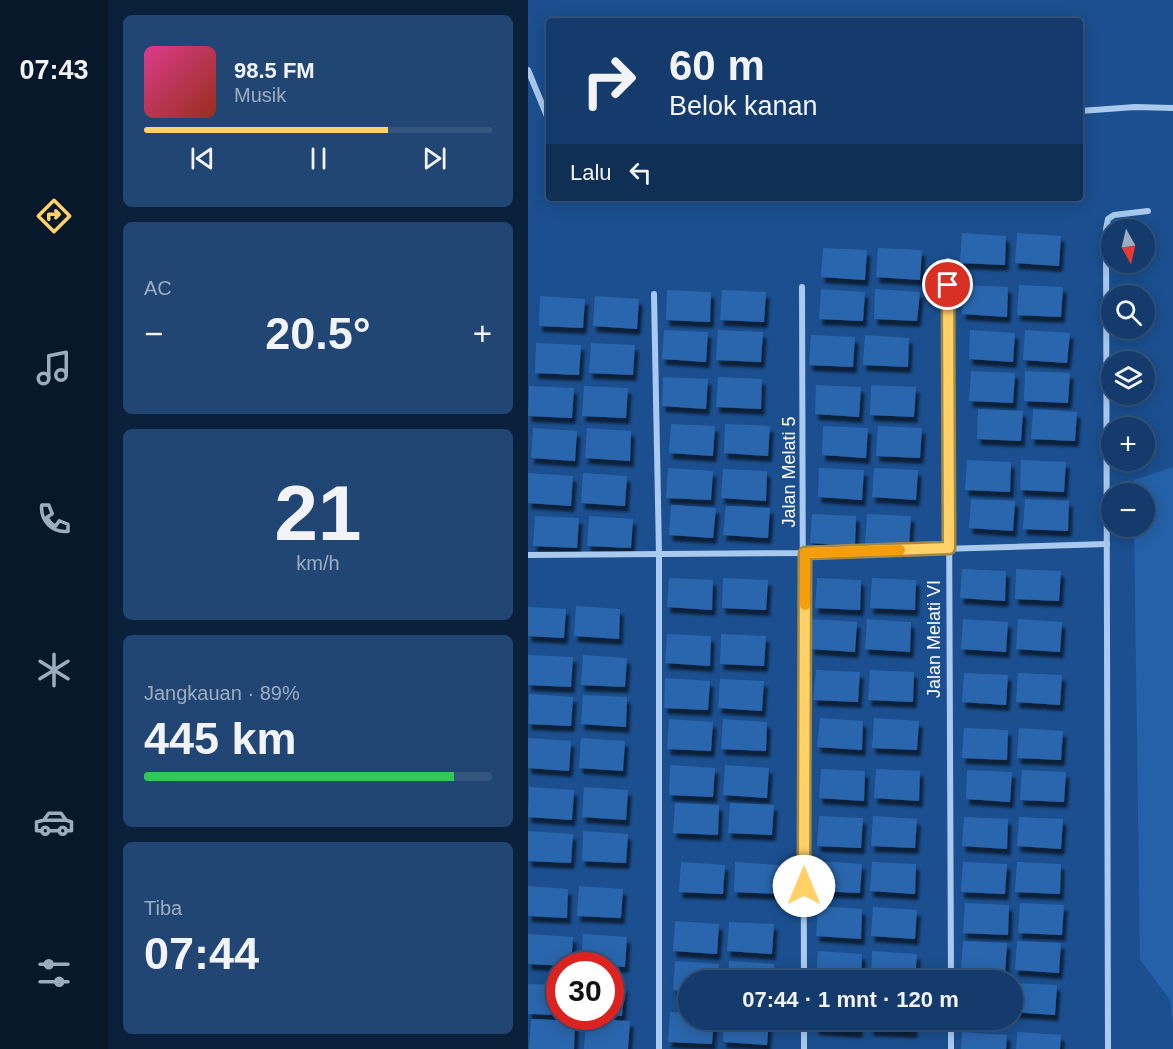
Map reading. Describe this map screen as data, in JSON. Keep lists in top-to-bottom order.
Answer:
{
  "streets": {
    "street": ["Jalan Melati 5", "Jalan Melati VI"]
  },
  "north": "bottom",
  "page": {
    "tabs": "07:43",
    "turn": ["60 m", "Belok kanan"],
    "song": ["98.5 FM", "Musik"],
    "then": "Lalu",
    "map_buttons": ["+", "−"],
    "tile": [
      "AC",
      ["21", "km/h"],
      ["Jangkauan · 89%", "445 km"],
      ["Tiba", "07:44"]
    ],
    "heat": ["−", "20.5°", "+"],
    "limit": "30",
    "trip": "07:44 · 1 mnt · 120 m"
  }
}
